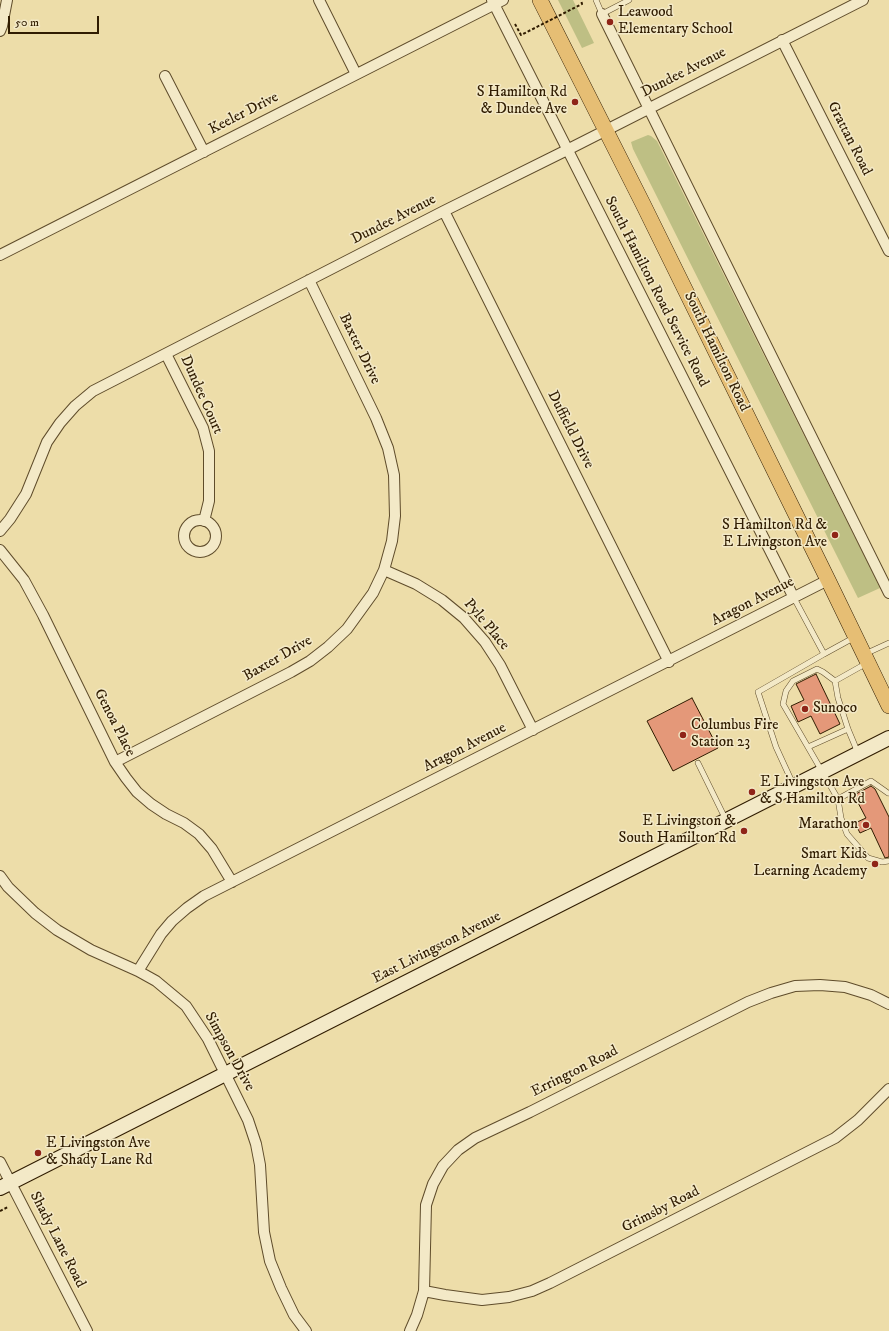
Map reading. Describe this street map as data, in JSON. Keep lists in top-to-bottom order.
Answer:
{
  "streets": {
    "main road": ["South Hamilton Road", "East Livingston Avenue"],
    "street": [
      "Dundee Avenue",
      "Keeler Drive",
      "Grattan Road",
      "South Hamilton Road Service Road",
      "Baxter Drive",
      "Dundee Court",
      "Duffield Drive",
      "Aragon Avenue",
      "Pyle Place",
      "Genoa Place",
      "Simpson Drive",
      "Errington Road",
      "Grimsby Road",
      "Shady Lane Road"
    ]
  },
  "crossings": [
    ["Dundee Avenue", "Grattan Road"],
    ["Dundee Avenue", "South Hamilton Road Service Road"],
    ["Dundee Avenue", "Baxter Drive"],
    ["Dundee Avenue", "South Hamilton Road"],
    ["Dundee Avenue", "Dundee Court"],
    ["Dundee Avenue", "Duffield Drive"],
    ["Keeler Drive", "South Hamilton Road Service Road"],
    ["South Hamilton Road Service Road", "Aragon Avenue"],
    ["Baxter Drive", "Pyle Place"],
    ["Baxter Drive", "Genoa Place"],
    ["South Hamilton Road", "Aragon Avenue"],
    ["Duffield Drive", "Aragon Avenue"],
    ["Aragon Avenue", "Pyle Place"],
    ["Aragon Avenue", "Genoa Place"],
    ["Aragon Avenue", "Simpson Drive"],
    ["East Livingston Avenue", "Simpson Drive"],
    ["East Livingston Avenue", "Shady Lane Road"],
    ["Errington Road", "Grimsby Road"]
  ],
  "places": [
    "Leawood Elementary School",
    "S Hamilton Rd & Dundee Ave",
    "S Hamilton Rd & E Livingston Ave",
    "Sunoco",
    "Columbus Fire Station 23",
    "E Livingston Ave & S Hamilton Rd",
    "Marathon",
    "E Livingston & South Hamilton Rd",
    "Smart Kids Learning Academy",
    "E Livingston Ave & Shady Lane Rd"
  ],
  "scale_bar": "50 m"
}
